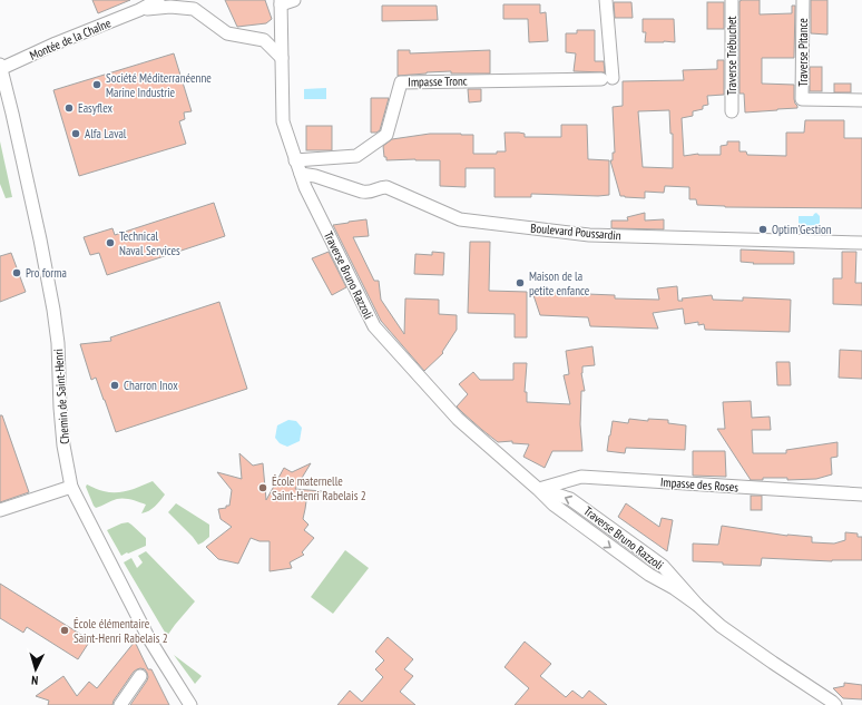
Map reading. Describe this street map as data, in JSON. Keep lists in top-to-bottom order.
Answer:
{
  "streets": {
    "street": [
      "Montée de la Chaîne",
      "Traverse Pitance",
      "Traverse Trébuchet",
      "Impasse Tronc",
      "Boulevard Poussardin",
      "Traverse Bruno Razzoli",
      "Chemin de Saint-Henri",
      "Impasse des Roses"
    ]
  },
  "crossings": [
    ["Montée de la Chaîne", "Traverse Bruno Razzoli"],
    ["Montée de la Chaîne", "Chemin de Saint-Henri"],
    ["Impasse Tronc", "Traverse Bruno Razzoli"],
    ["Boulevard Poussardin", "Traverse Bruno Razzoli"],
    ["Traverse Bruno Razzoli", "Impasse des Roses"]
  ],
  "places": [
    "Société Méditerranéenne Marine Industrie",
    "Easyflex",
    "Alfa Laval",
    "Optim'Gestion",
    "Technical Naval Services",
    "Pro forma",
    "Maison de la petite enfance",
    "Charron Inox",
    "École maternelle Saint-Henri Rabelais 2",
    "École élémentaire Saint-Henri Rabelais 2"
  ],
  "north": "bottom"
}
